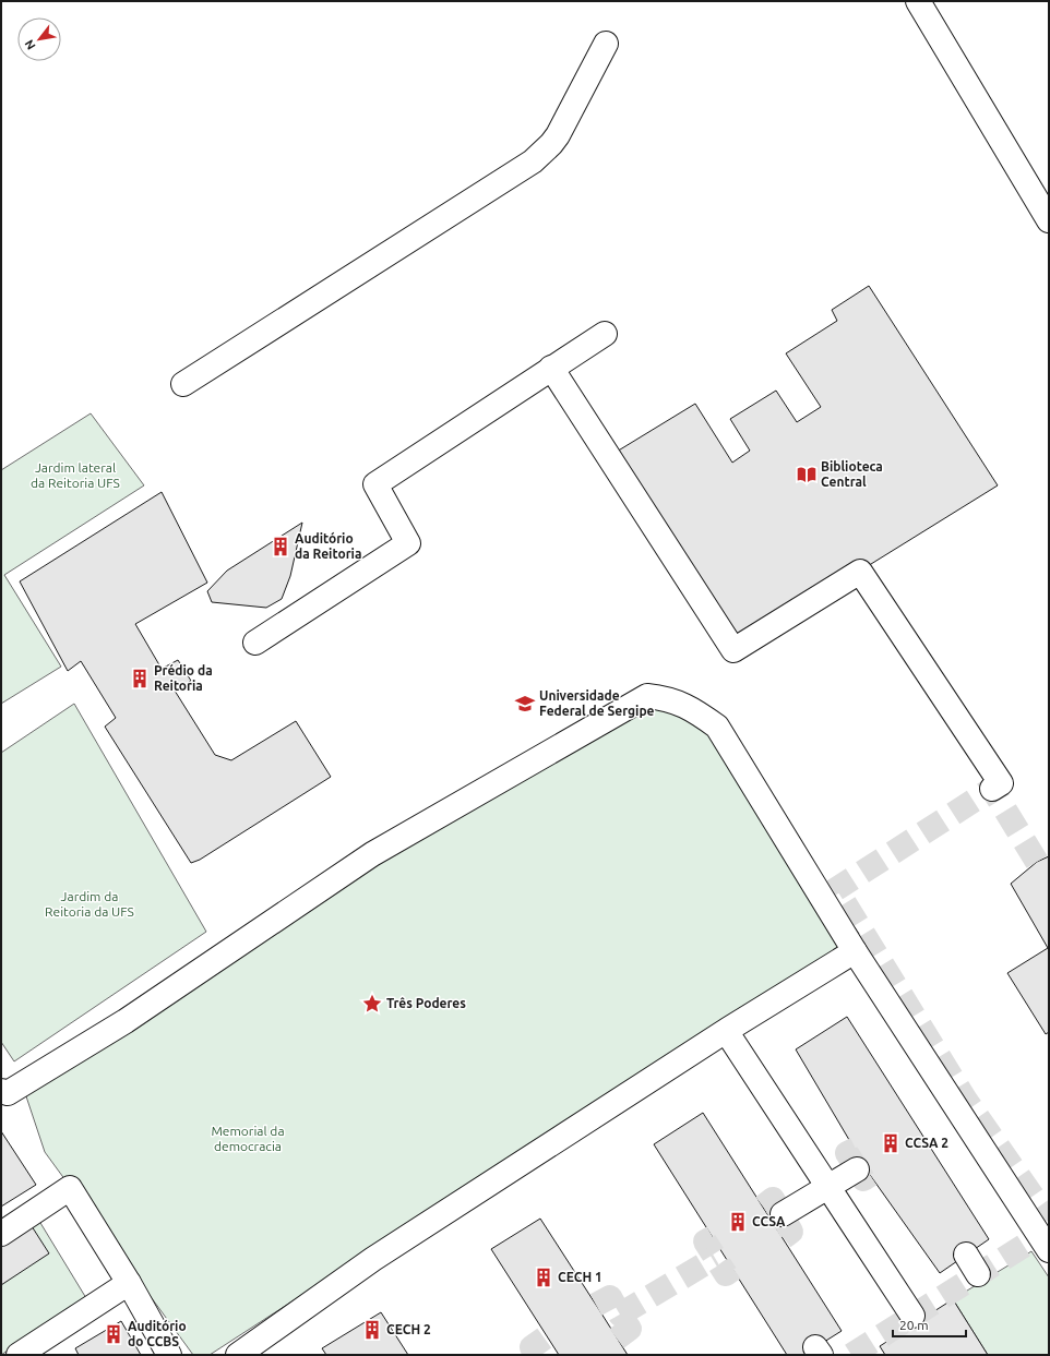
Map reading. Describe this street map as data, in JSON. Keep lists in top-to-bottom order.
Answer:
{
  "parks": ["Jardim lateral da Reitoria UFS", "Jardim da Reitoria da UFS", "Memorial da democracia"],
  "places": {
    "library": ["Biblioteca Central"],
    "building": [
      "Auditório da Reitoria",
      "Prédio da Reitoria",
      "CCSA 2",
      "CCSA",
      "CECH 1",
      "CECH 2",
      "Auditório do CCBS"
    ],
    "school or university": ["Universidade Federal de Sergipe"],
    "place": ["Três Poderes"]
  },
  "scale_bar": "20 m",
  "north": "bottom left"
}
